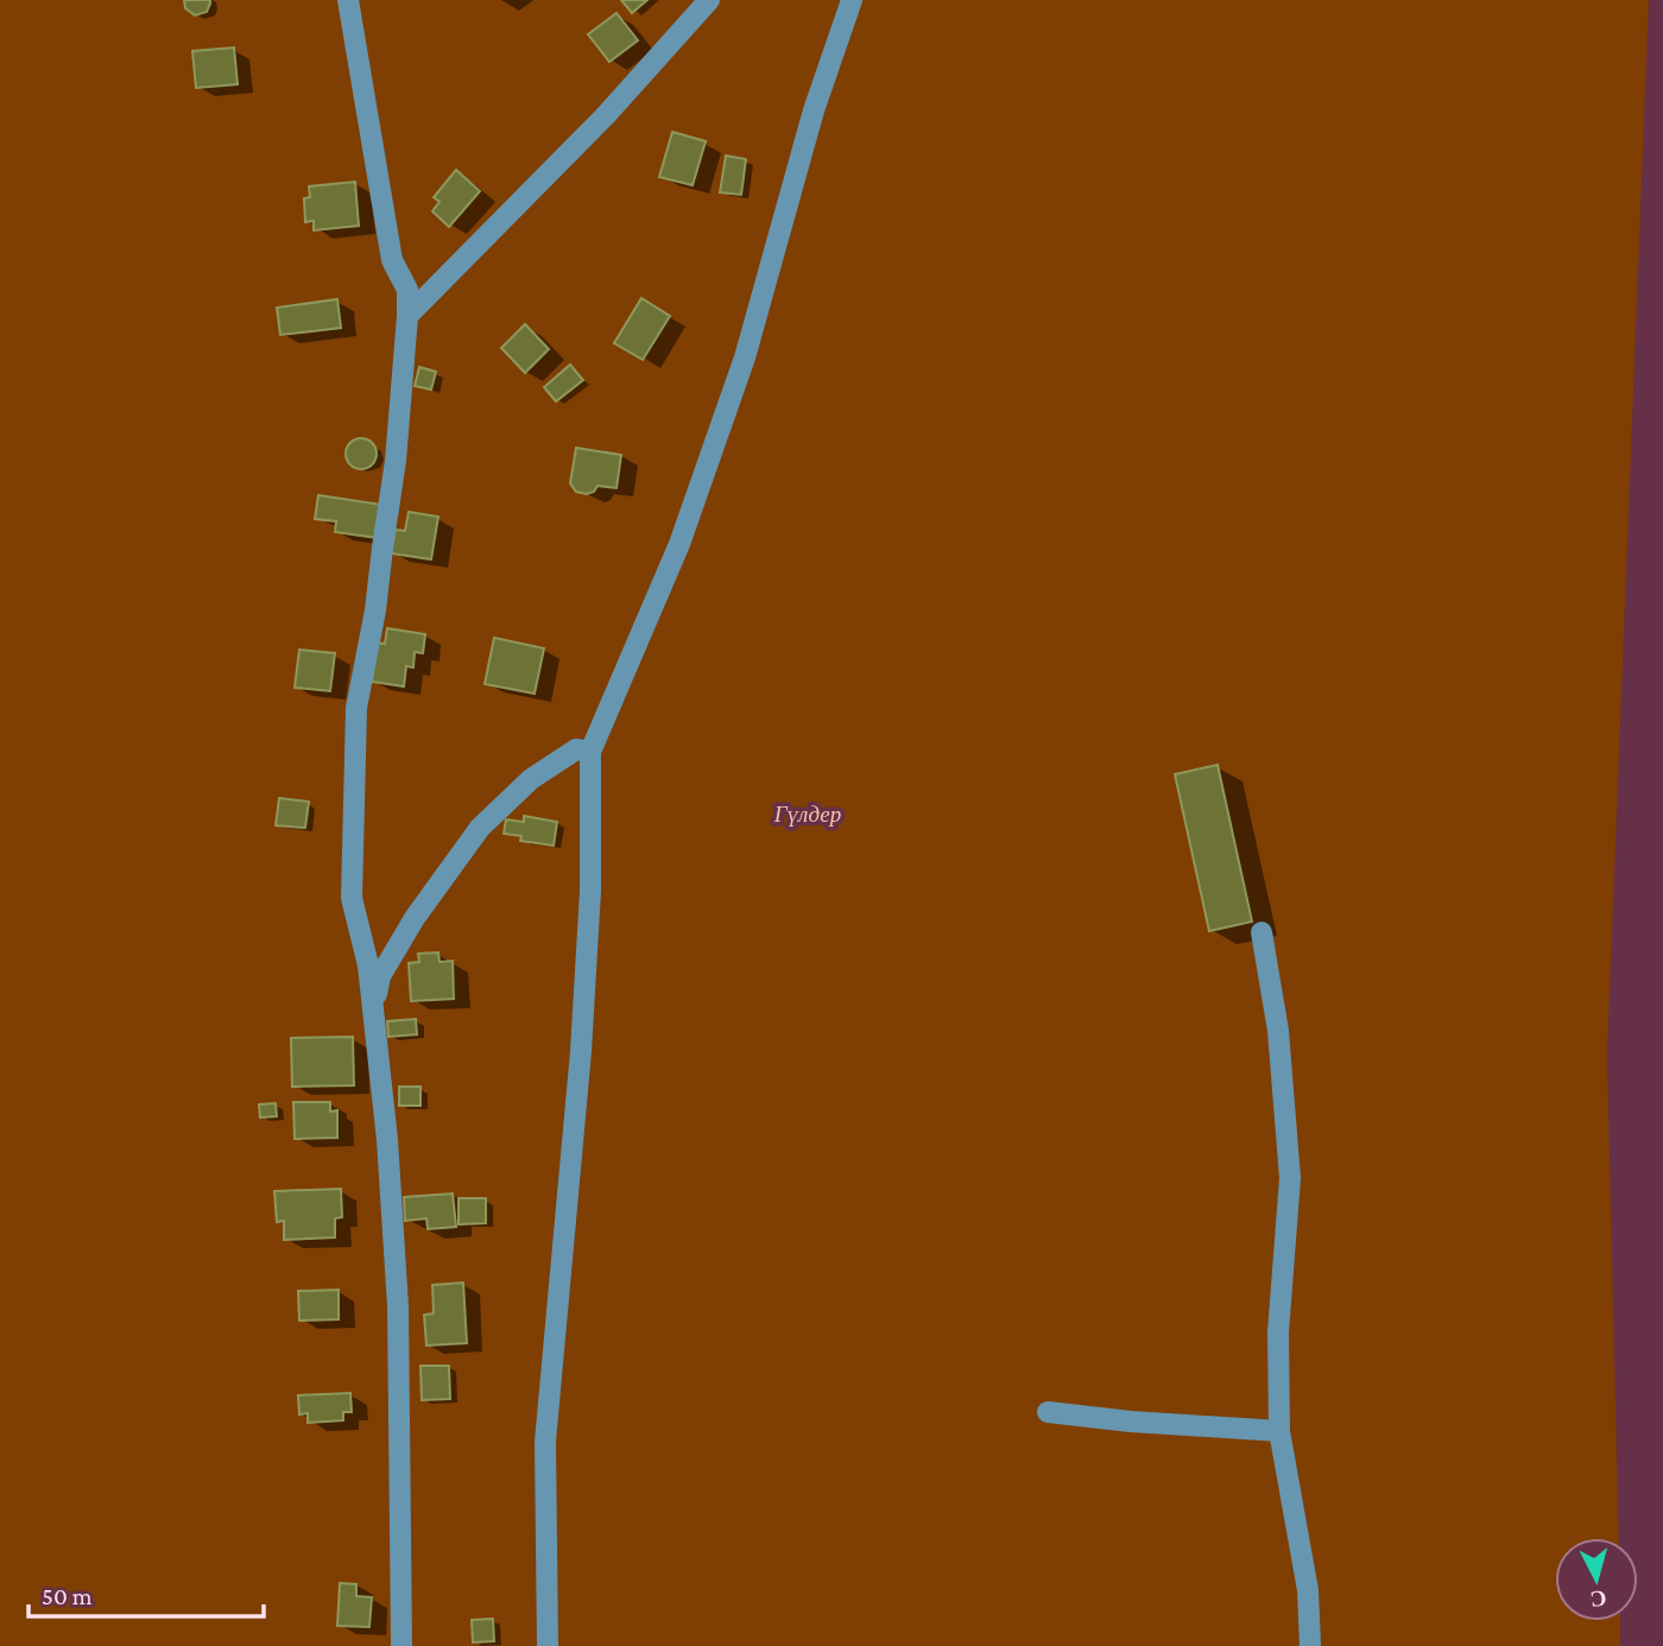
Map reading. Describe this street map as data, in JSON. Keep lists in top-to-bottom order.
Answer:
{
  "parks": ["Гүлдер"],
  "scale_bar": "50 m",
  "north": "bottom"
}
